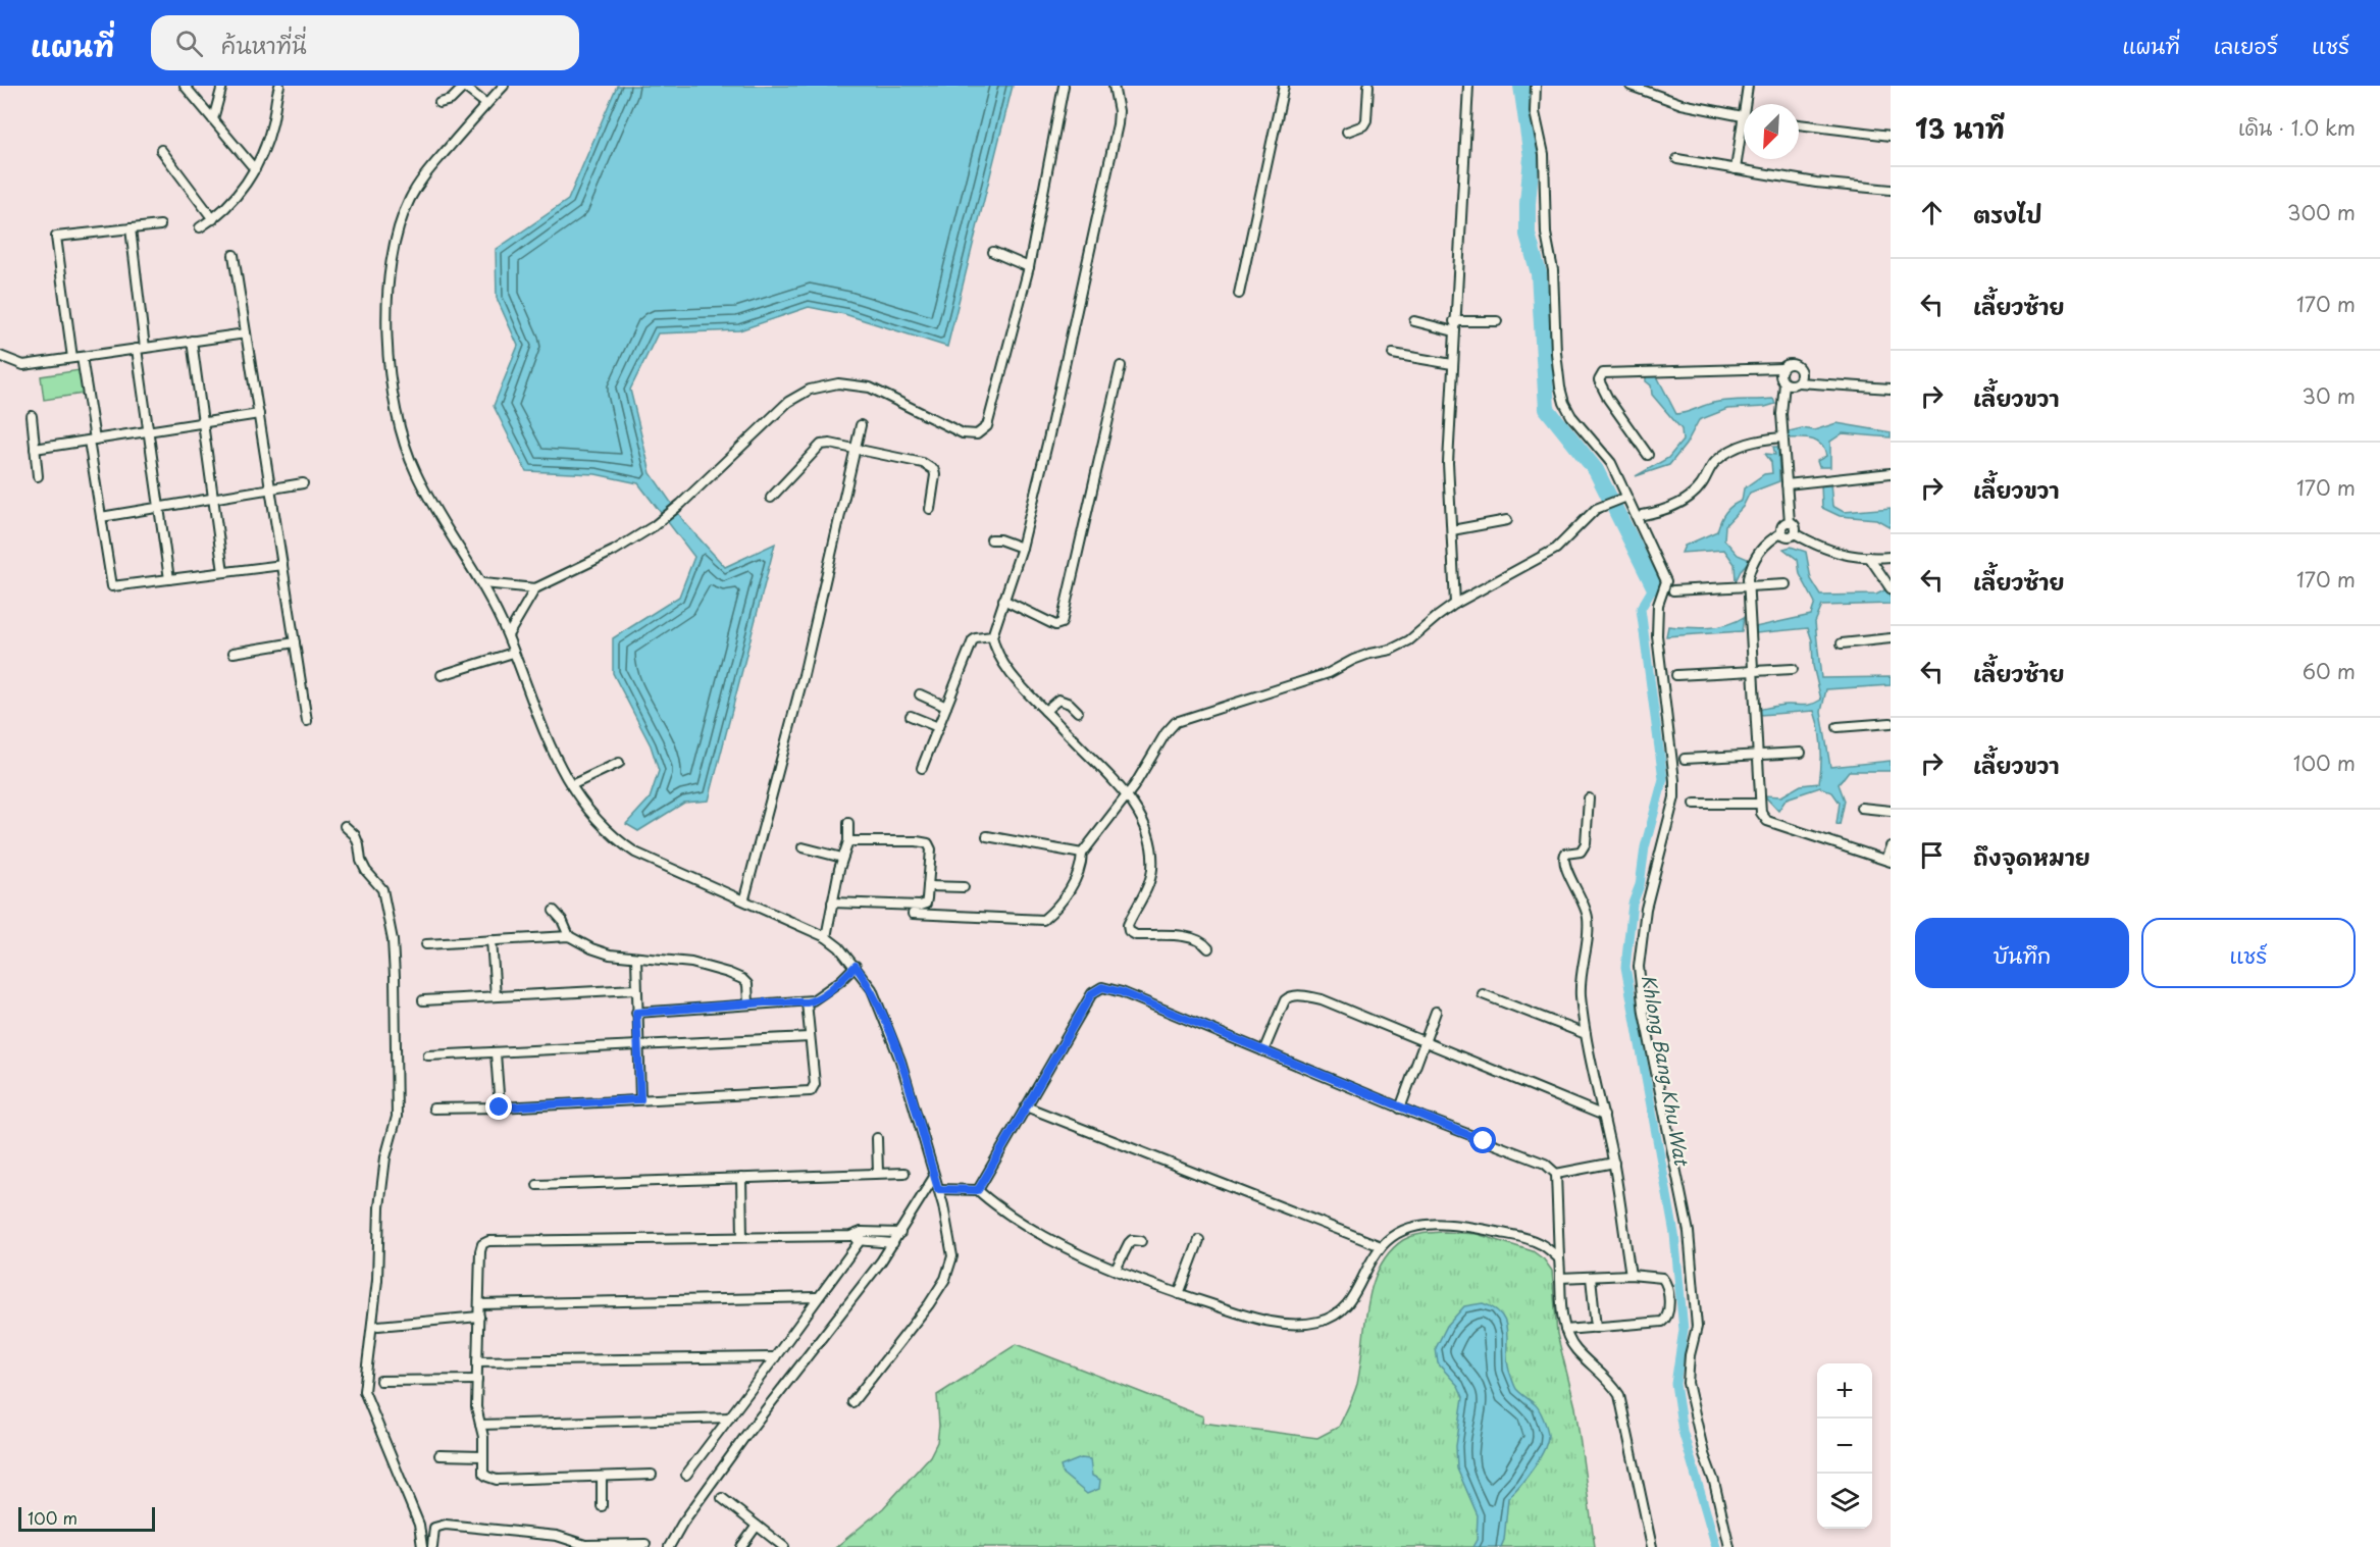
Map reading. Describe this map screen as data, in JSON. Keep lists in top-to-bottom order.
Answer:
{
  "water": ["Khlong Bang Khu Wat"],
  "scale_bar": "100 m",
  "north": "bottom left",
  "page": {
    "header": "แผนที่",
    "search": "ค้นหาที่นี่",
    "nav": ["แผนที่", "เลเยอร์", "แชร์"],
    "heading": ["13 นาที", "เดิน · 1.0 km"],
    "list": [
      ["ตรงไป", "300 m"],
      ["เลี้ยวซ้าย", "170 m"],
      ["เลี้ยวขวา", "30 m"],
      ["เลี้ยวขวา", "170 m"],
      ["เลี้ยวซ้าย", "170 m"],
      ["เลี้ยวซ้าย", "60 m"],
      ["เลี้ยวขวา", "100 m"],
      "ถึงจุดหมาย"
    ],
    "buttons": ["บันทึก", "แชร์"],
    "map_buttons": ["+", "−"],
    "scale": "100 m"
  }
}
